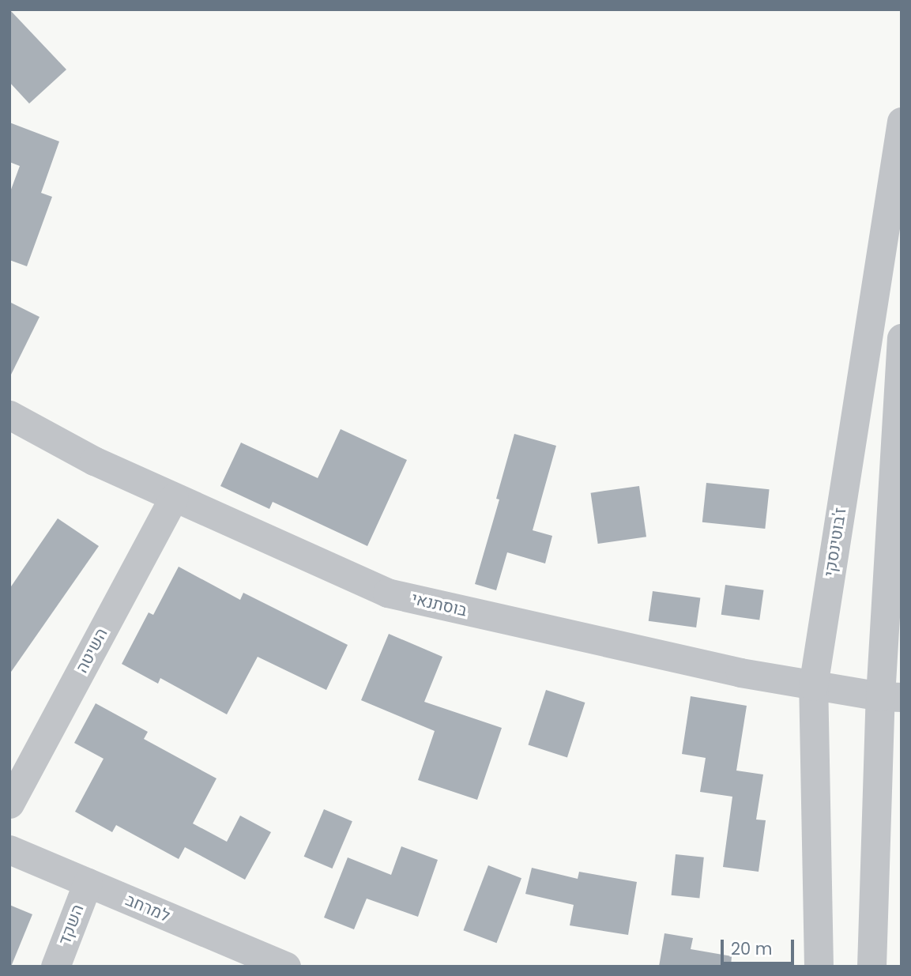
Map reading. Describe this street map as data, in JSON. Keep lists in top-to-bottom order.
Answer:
{
  "streets": {
    "street": [
      "ז'בוטינסקי",
      "בוסתנאי",
      "השיטה",
      "למרחב",
      "השקד"
    ]
  },
  "crossings": [
    ["ז'בוטינסקי", "בוסתנאי"],
    ["בוסתנאי", "השיטה"],
    ["למרחב", "השקד"]
  ],
  "scale_bar": "20 m"
}
